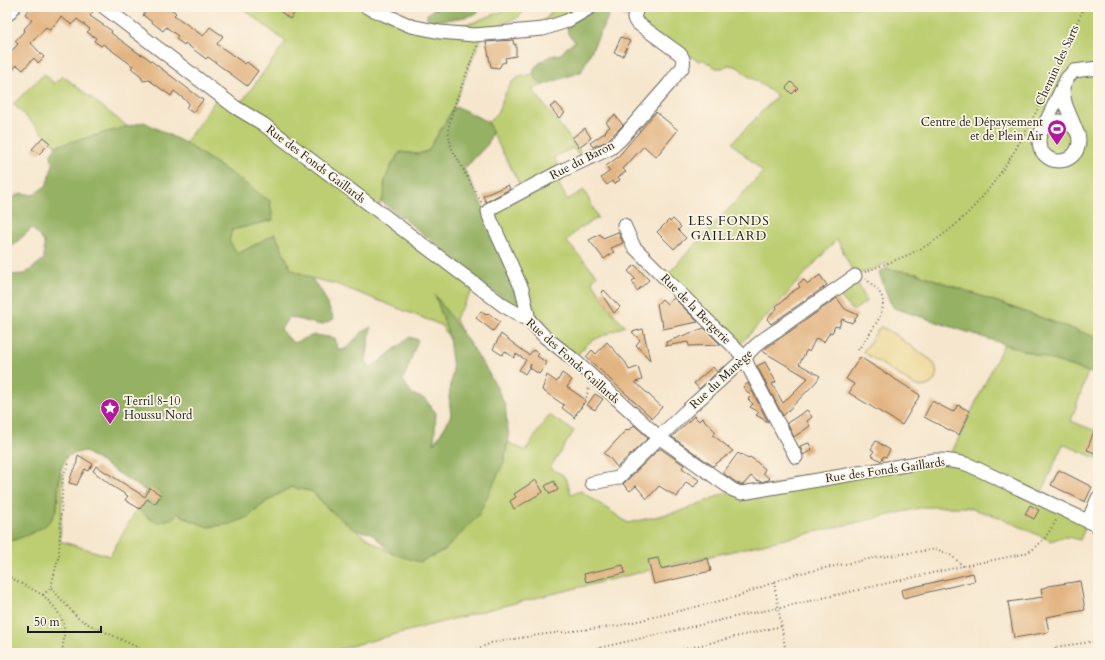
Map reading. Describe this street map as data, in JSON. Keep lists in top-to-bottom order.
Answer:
{
  "streets": {
    "street": [
      "Rue du Baron",
      "Rue des Fonds Gaillards",
      "Rue de la Bergerie",
      "Rue du Manège"
    ],
    "path": ["Chemin des Sarts"]
  },
  "crossings": [
    ["Chemin des Sarts", "Rue du Manège"],
    ["Rue des Fonds Gaillards", "Rue du Manège"],
    ["Rue de la Bergerie", "Rue du Manège"]
  ],
  "districts": ["LES FONDS GAILLARD"],
  "places": {
    "sports": ["Centre de Dépaysement et de Plein Air"],
    "place": ["Terril 8-10 Houssu Nord"]
  },
  "scale_bar": "50 m"
}
